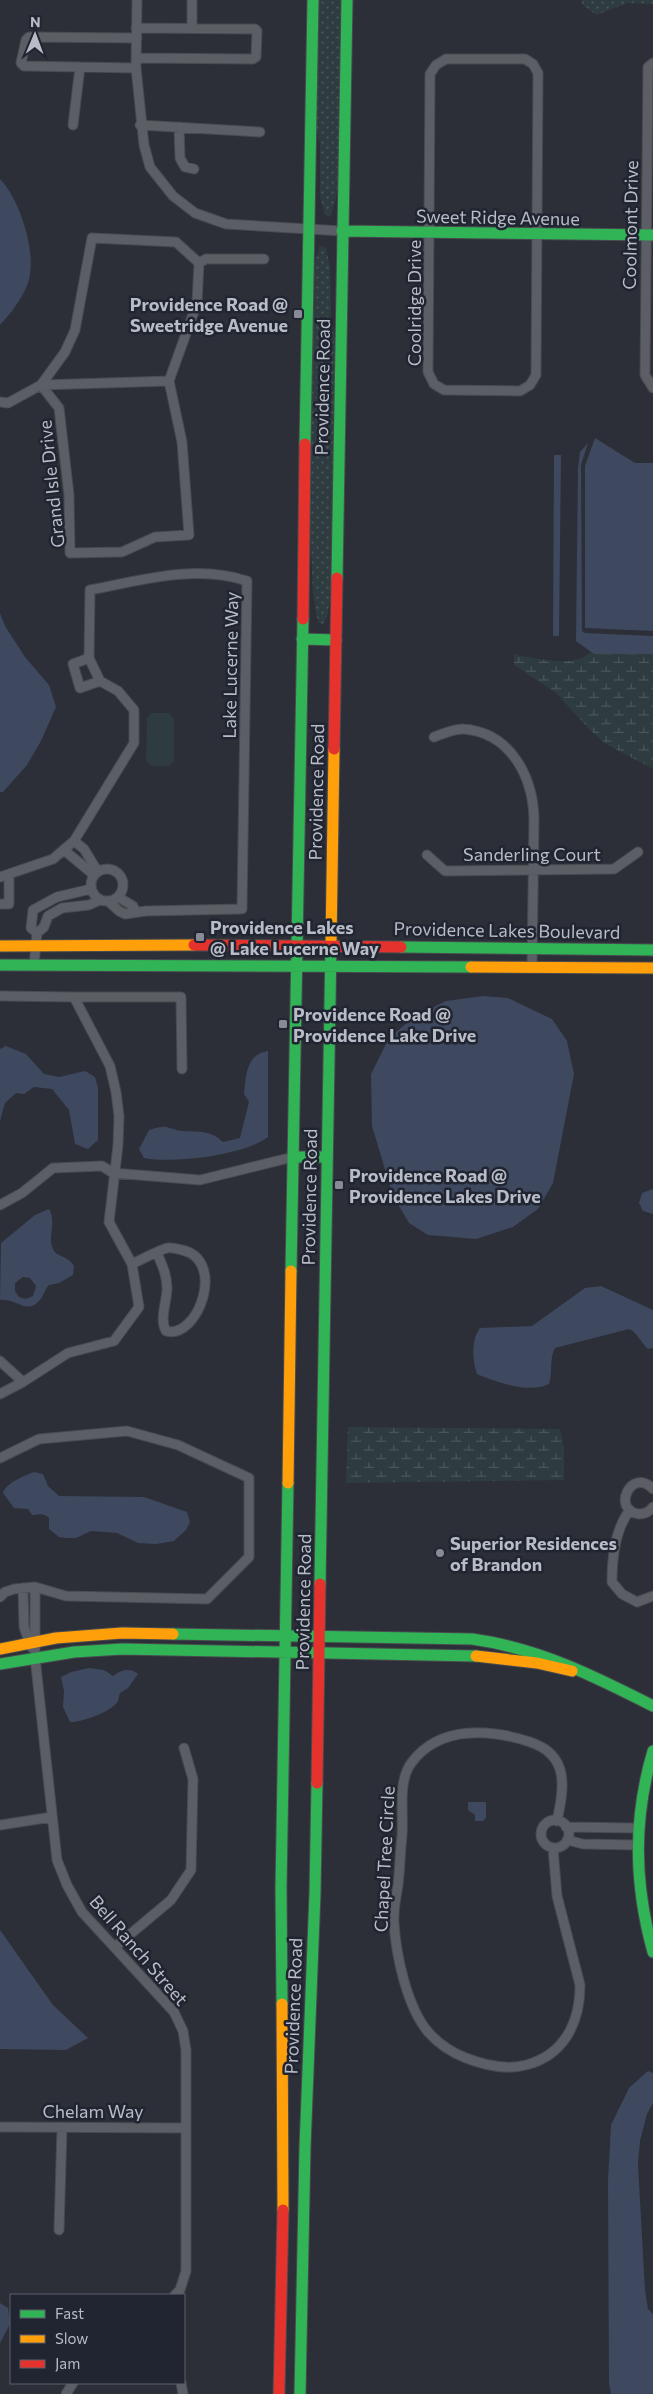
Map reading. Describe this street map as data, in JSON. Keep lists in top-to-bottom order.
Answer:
{
  "streets": {
    "main road": ["Sweet Ridge Avenue", "Providence Road", "Providence Lakes Boulevard"],
    "street": [
      "Coolmont Drive",
      "Coolridge Drive",
      "Grand Isle Drive",
      "Lake Lucerne Way",
      "Sanderling Court",
      "Chapel Tree Circle",
      "Bell Ranch Street",
      "Chelam Way"
    ]
  },
  "crossings": [
    ["Sweet Ridge Avenue", "Coolmont Drive"],
    ["Sweet Ridge Avenue", "Coolridge Drive"],
    ["Sweet Ridge Avenue", "Providence Road"],
    ["Providence Road", "Providence Lakes Boulevard"],
    ["Bell Ranch Street", "Chelam Way"]
  ],
  "places": {
    "transit": [
      "Providence Road @ Sweetridge Avenue",
      "Providence Lakes @ Lake Lucerne Way",
      "Providence Road @ Providence Lake Drive",
      "Providence Road @ Providence Lakes Drive"
    ],
    "other": ["Superior Residences of Brandon"]
  },
  "legend": ["Fast", "Slow", "Jam"],
  "north": "top"
}
